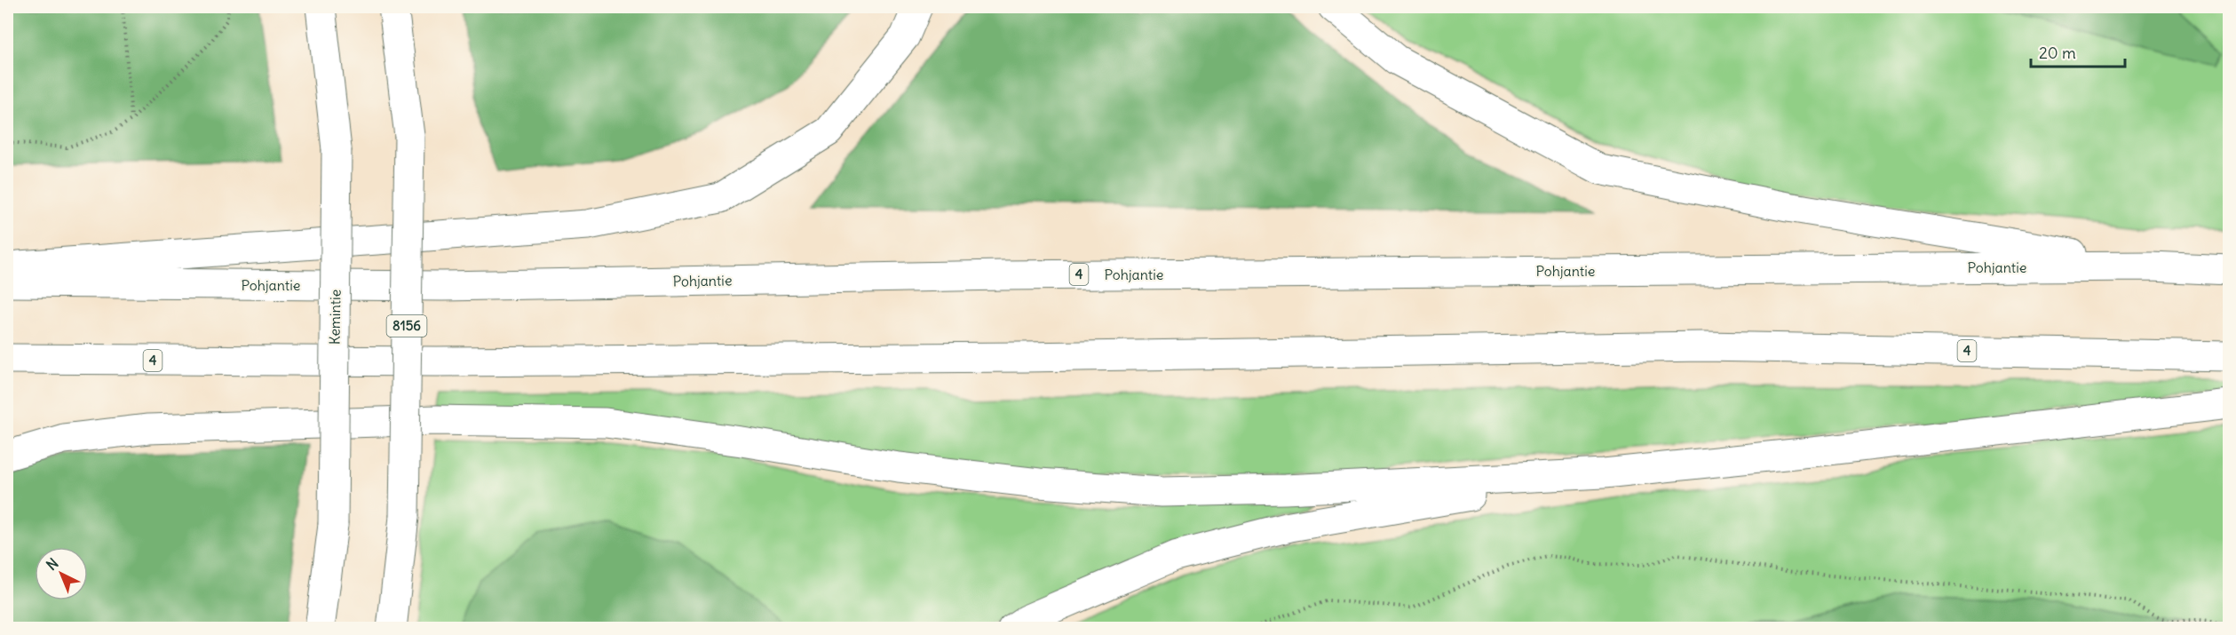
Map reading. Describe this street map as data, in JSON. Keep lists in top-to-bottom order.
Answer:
{
  "streets": {
    "main road": [
      "Pohjantie",
      "4",
      "Kemintie",
      "8156"
    ]
  },
  "scale_bar": "20 m",
  "north": "top left"
}
